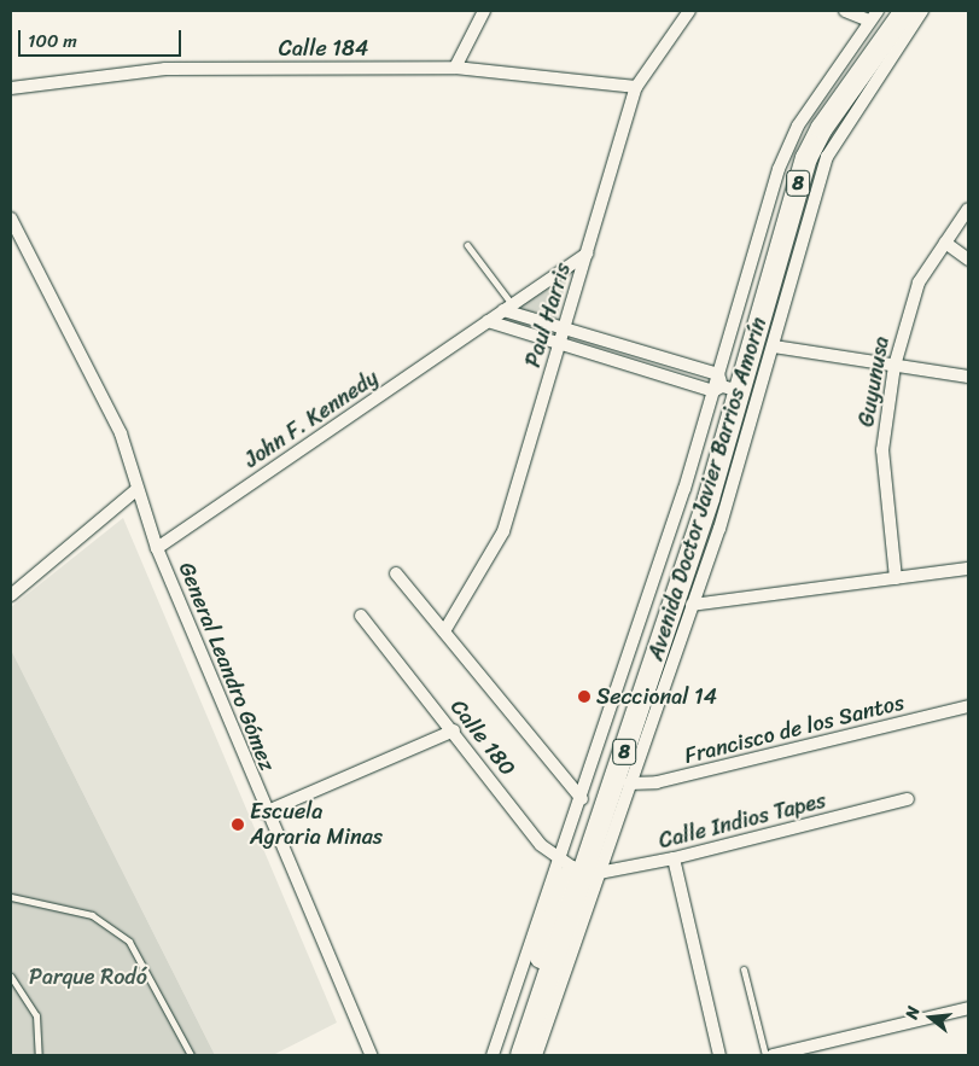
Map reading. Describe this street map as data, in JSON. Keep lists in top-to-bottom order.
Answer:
{
  "streets": {
    "highway": ["8", "Avenida Doctor Javier Barrios Amorín"],
    "street": [
      "Calle 184",
      "Paul Harris",
      "Guyunusa",
      "John F. Kennedy",
      "General Leandro Gómez",
      "Francisco de los Santos",
      "Calle 180",
      "Calle Indios Tapes"
    ]
  },
  "crossings": [
    ["Calle 184", "Paul Harris"],
    ["Paul Harris", "John F. Kennedy"],
    ["John F. Kennedy", "General Leandro Gómez"],
    ["Avenida Doctor Javier Barrios Amorín", "Francisco de los Santos"],
    ["Avenida Doctor Javier Barrios Amorín", "Calle 180"],
    ["Avenida Doctor Javier Barrios Amorín", "Calle Indios Tapes"],
    ["Calle 180", "Calle Indios Tapes"]
  ],
  "parks": ["Parque Rodó"],
  "places": ["Seccional 14", "Escuela Agraria Minas"],
  "scale_bar": "100 m",
  "north": "left"
}
